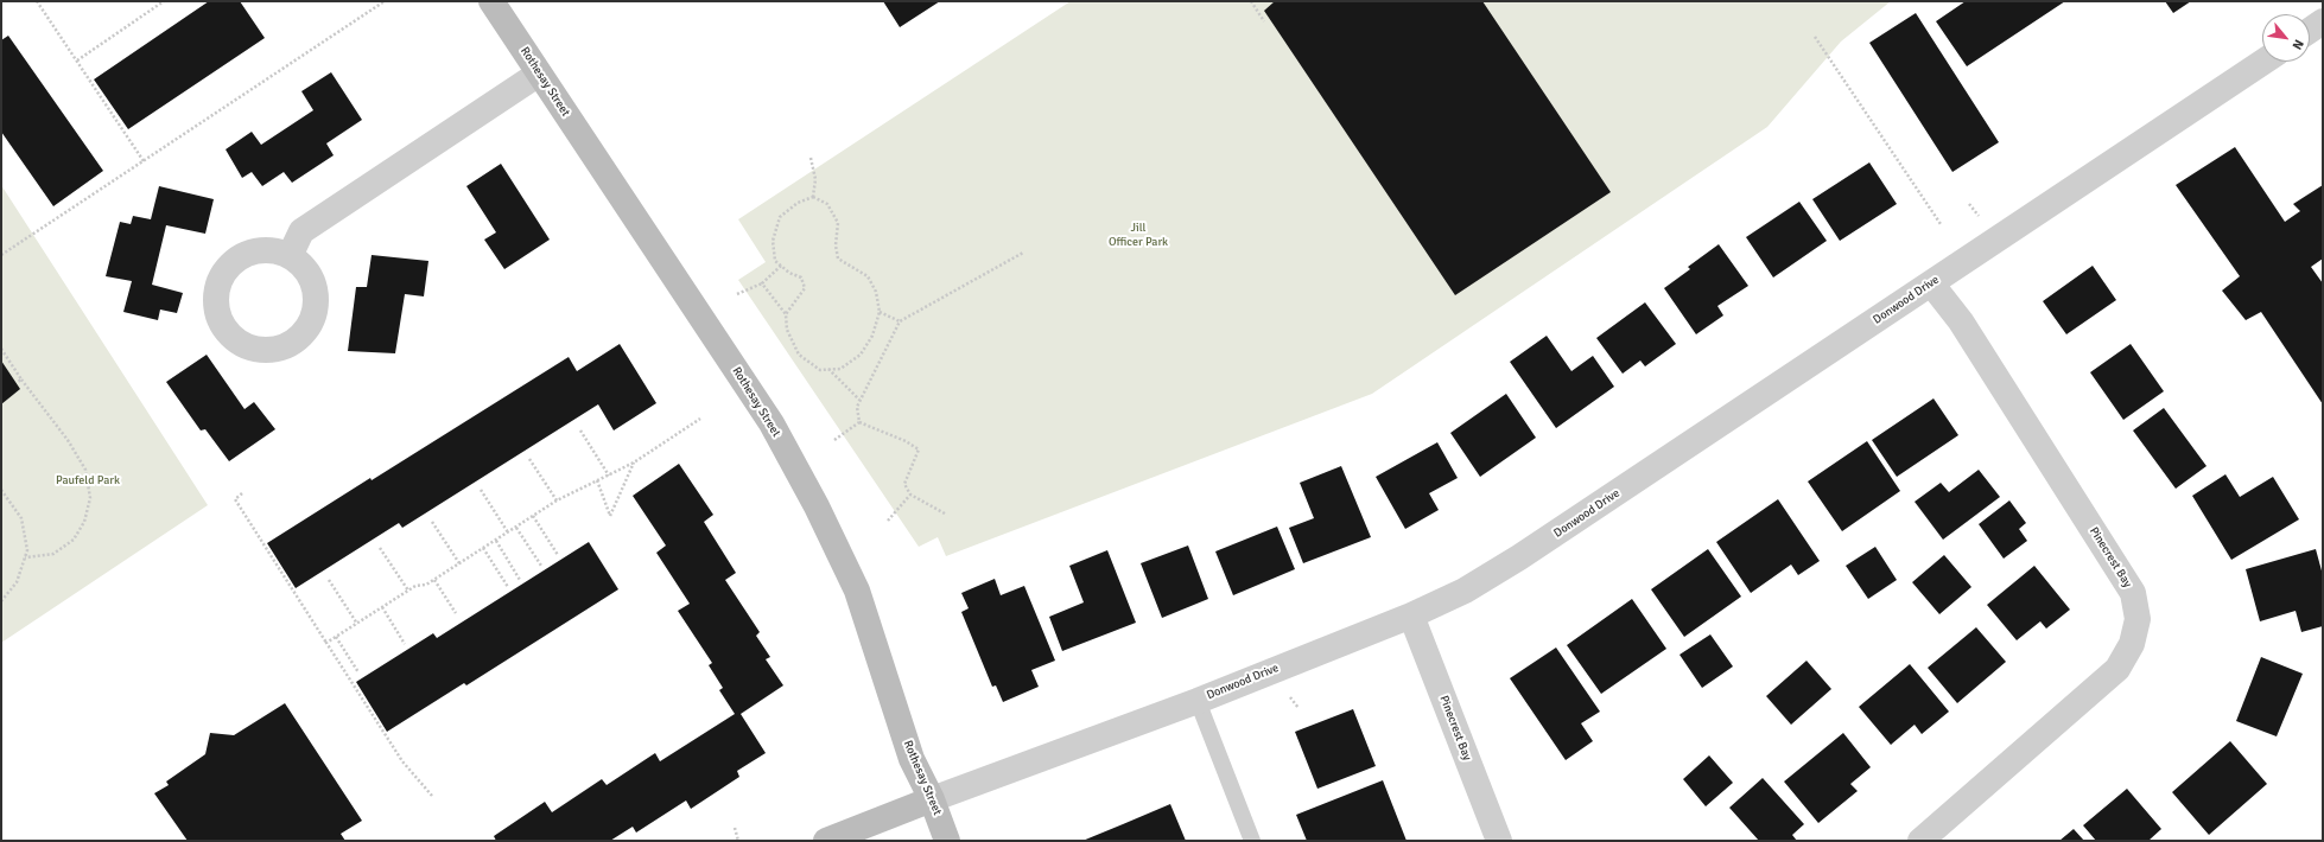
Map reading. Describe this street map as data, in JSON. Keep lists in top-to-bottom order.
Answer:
{
  "streets": {
    "street": ["Rothesay Street", "Donwood Drive", "Pinecrest Bay"]
  },
  "crossings": [
    ["Rothesay Street", "Donwood Drive"],
    ["Donwood Drive", "Pinecrest Bay"]
  ],
  "parks": ["Jill Officer Park", "Paufeld Park"],
  "north": "bottom right"
}
